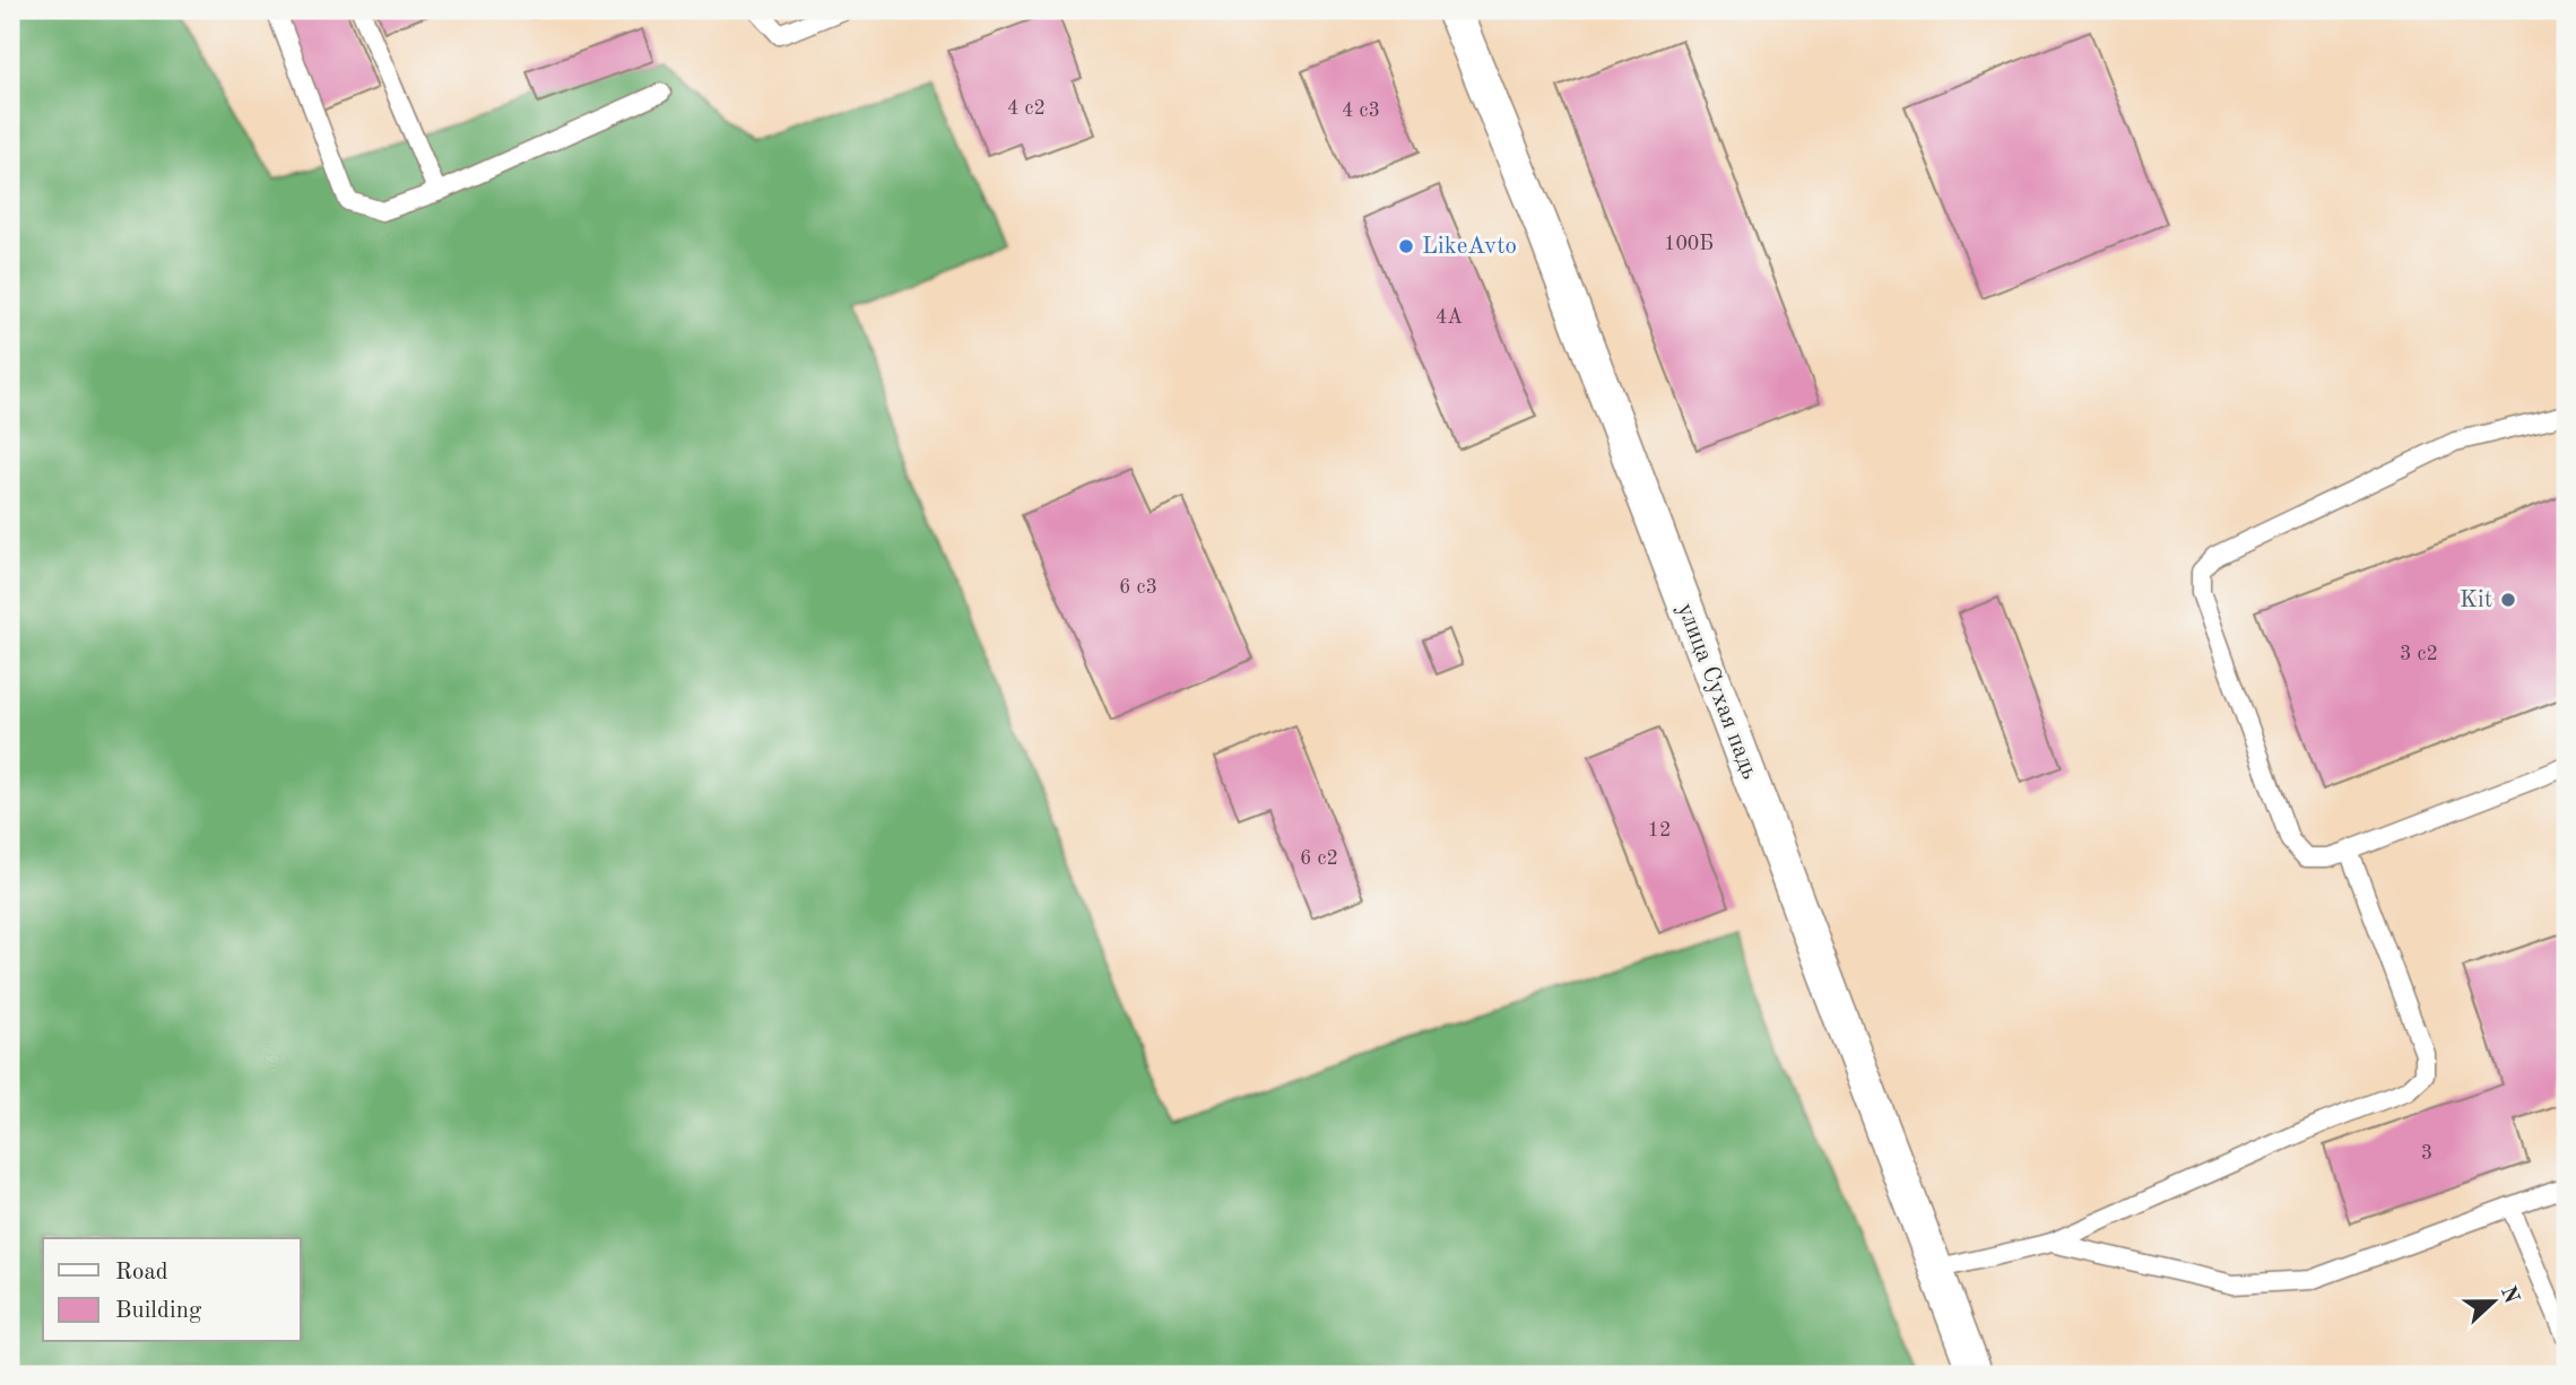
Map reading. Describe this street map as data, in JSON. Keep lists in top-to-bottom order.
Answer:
{
  "streets": {
    "street": ["улица Сухая падь"]
  },
  "places": ["LikeAvto", "Kit"],
  "house_numbers": [
    "4 с2",
    "4 с3",
    "100Б",
    "4А",
    "6 с3",
    "3 с2",
    "12",
    "6 с2",
    "3"
  ],
  "legend": ["Road", "Building"],
  "north": "right"
}
